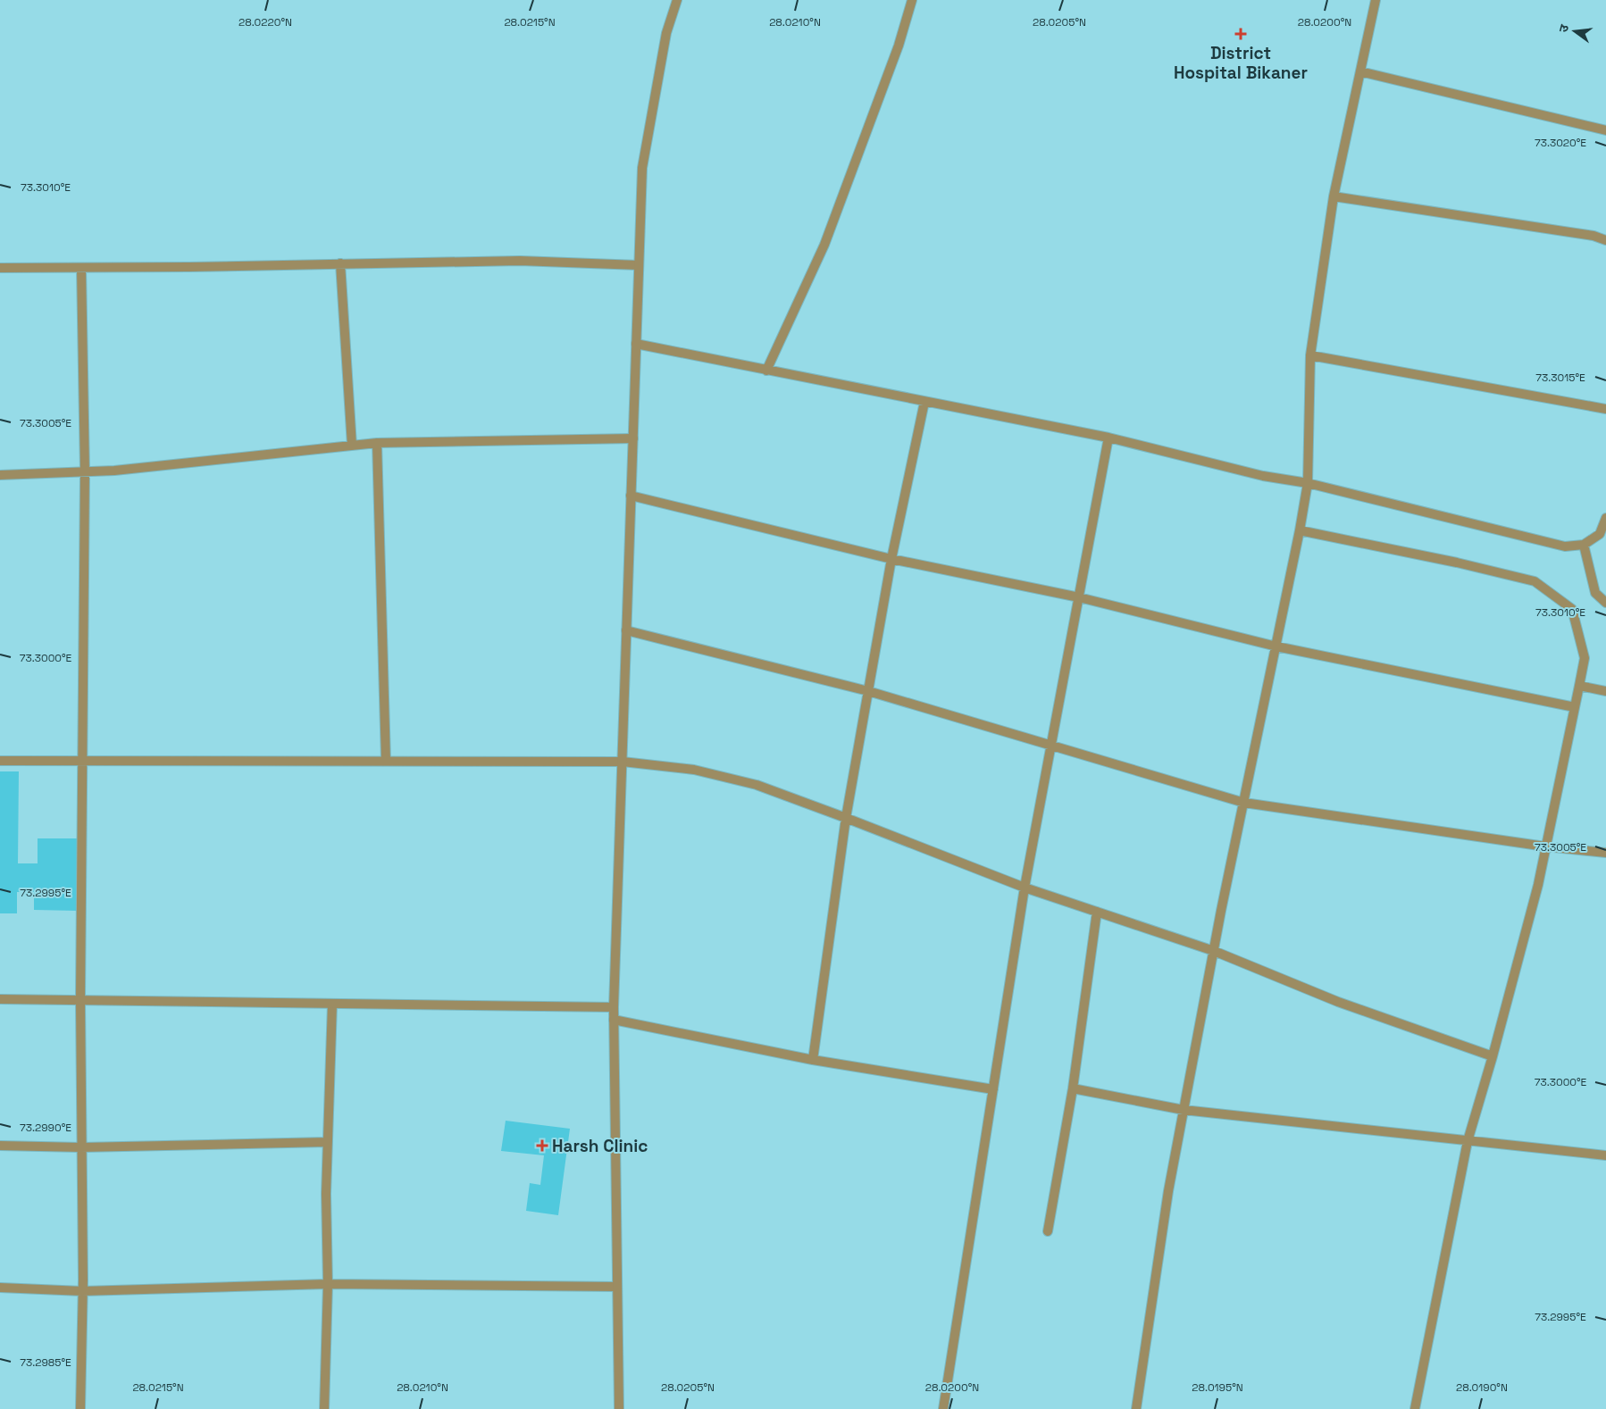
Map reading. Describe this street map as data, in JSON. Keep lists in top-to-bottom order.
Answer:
{
  "places": {
    "health": ["District Hospital Bikaner", "Harsh Clinic"]
  },
  "north": "left",
  "coordinates": [
    "28.0220°N",
    "28.0215°N",
    "28.0210°N",
    "28.0205°N",
    "28.0200°N",
    "73.3020°E",
    "73.3010°E",
    "73.3015°E",
    "73.3005°E",
    "73.3000°E",
    "73.2995°E",
    "73.2990°E",
    "73.2985°E",
    "28.0195°N",
    "28.0190°N"
  ]
}
